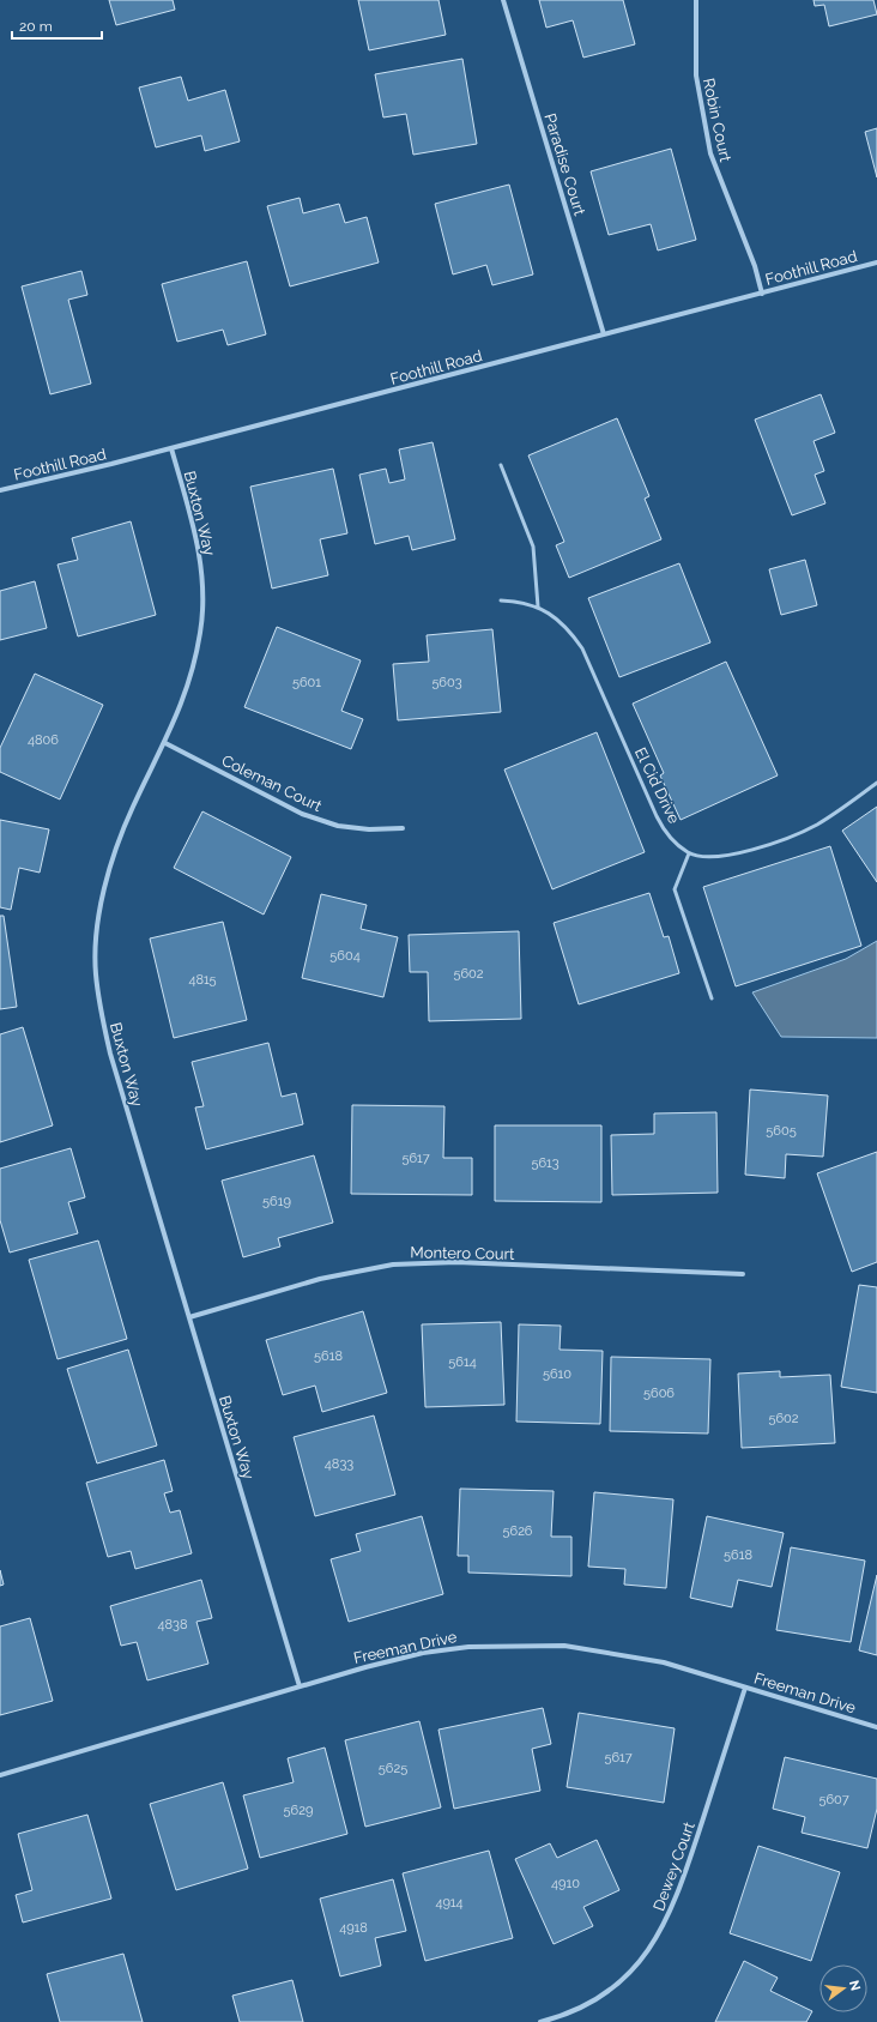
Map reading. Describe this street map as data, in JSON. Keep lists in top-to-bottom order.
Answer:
{
  "streets": {
    "street": [
      "Robin Court",
      "Paradise Court",
      "Foothill Road",
      "Buxton Way",
      "Coleman Court",
      "Montero Court",
      "Freeman Drive",
      "Dewey Court"
    ],
    "lane": ["El Cid Drive"]
  },
  "crossings": [
    ["Robin Court", "Foothill Road"],
    ["Paradise Court", "Foothill Road"],
    ["Foothill Road", "Buxton Way"],
    ["Buxton Way", "Coleman Court"],
    ["Buxton Way", "Montero Court"],
    ["Buxton Way", "Freeman Drive"],
    ["Freeman Drive", "Dewey Court"]
  ],
  "house_numbers": [
    "5601",
    "5603",
    "4806",
    "5604",
    "5602",
    "4815",
    "5605",
    "5617",
    "5613",
    "5619",
    "5618",
    "5614",
    "5610",
    "5606",
    "5602",
    "4833",
    "5626",
    "5618",
    "4838",
    "5617",
    "5625",
    "5607",
    "5629",
    "4910",
    "4914",
    "4918"
  ],
  "scale_bar": "20 m",
  "north": "right"
}
